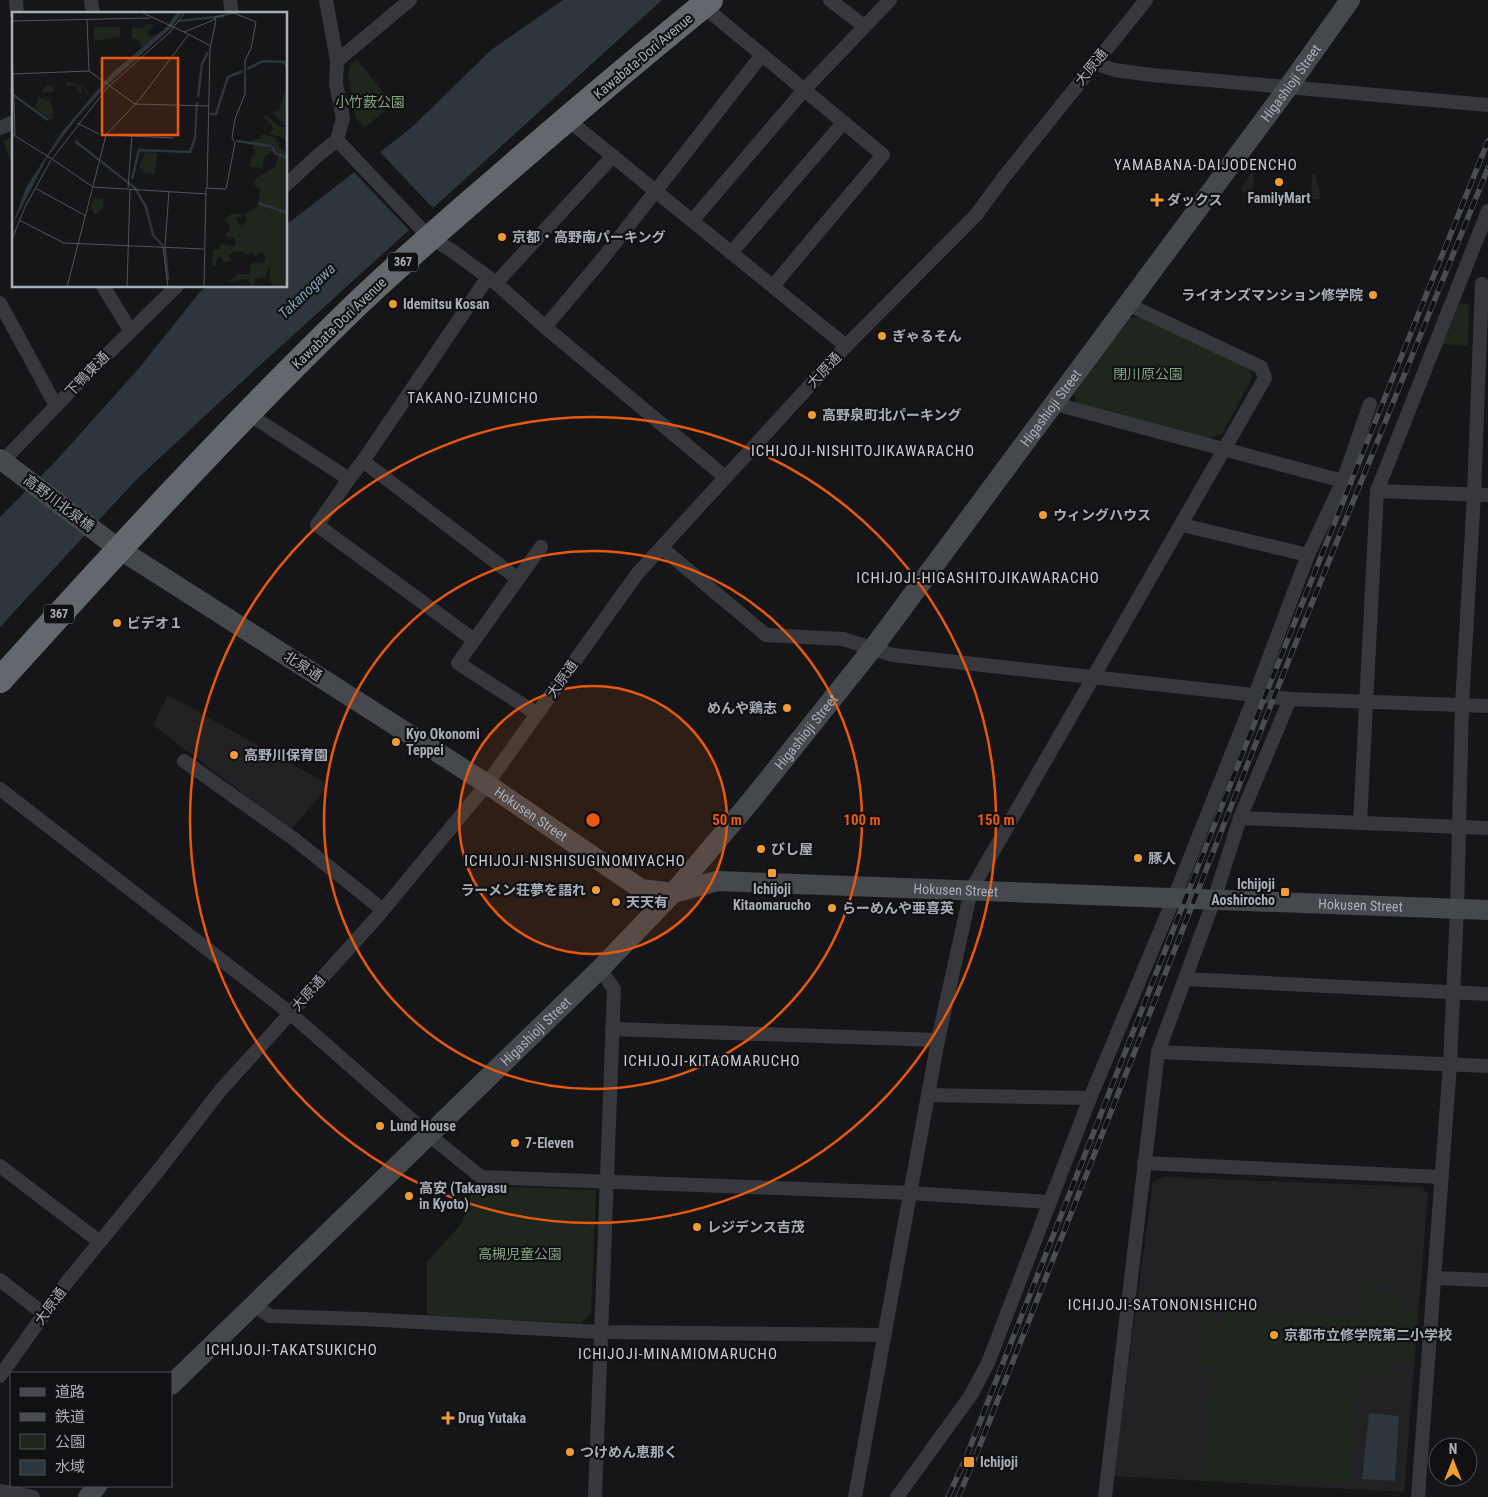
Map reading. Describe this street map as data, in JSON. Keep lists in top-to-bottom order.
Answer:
{
  "streets": {
    "highway": ["Kawabata-Dori Avenue", "367"],
    "street": [
      "大原通",
      "Higashioji Street",
      "下鴨東通",
      "高野川北泉橋",
      "北泉通",
      "Hokusen Street"
    ]
  },
  "crossings": [
    ["Kawabata-Dori Avenue", "高野川北泉橋"],
    ["Kawabata-Dori Avenue", "北泉通"],
    ["大原通", "北泉通"],
    ["大原通", "Hokusen Street"],
    ["Higashioji Street", "Hokusen Street"],
    ["下鴨東通", "高野川北泉橋"],
    ["高野川北泉橋", "北泉通"],
    ["北泉通", "Hokusen Street"]
  ],
  "districts": [
    "YAMABANA-DAIJODENCHO",
    "TAKANO-IZUMICHO",
    "ICHIJOJI-NISHITOJIKAWARACHO",
    "ICHIJOJI-HIGASHITOJIKAWARACHO",
    "ICHIJOJI-NISHISUGINOMIYACHO",
    "ICHIJOJI-KITAOMARUCHO",
    "ICHIJOJI-SATONONISHICHO",
    "ICHIJOJI-TAKATSUKICHO",
    "ICHIJOJI-MINAMIOMARUCHO"
  ],
  "water": ["Takanogawa"],
  "parks": ["小竹薮公園", "閉川原公園", "高槻児童公園"],
  "places": {
    "other": [
      "FamilyMart",
      "京都・高野南パーキング",
      "ライオンズマンション修学院",
      "Idemitsu Kosan",
      "ぎゃるそん",
      "高野泉町北パーキング",
      "ウィングハウス",
      "ビデオ１",
      "めんや鶏志",
      "Kyo Okonomi Teppei",
      "高野川保育園",
      "びし屋",
      "豚人",
      "ラーメン荘夢を語れ",
      "天天有",
      "らーめんや亜喜英",
      "Lund House",
      "7-Eleven",
      "高安 (Takayasu in Kyoto)",
      "レジデンス吉茂",
      "京都市立修学院第二小学校",
      "つけめん恵那く"
    ],
    "health": ["ダックス", "Drug Yutaka"],
    "transit": ["Ichijoji Kitaomarucho", "Ichijoji Aoshirocho", "Ichijoji"]
  },
  "legend": [
    "道路",
    "鉄道",
    "公園",
    "水域"
  ],
  "north": "top",
  "rings": ["50 m", "100 m", "150 m"]
}
